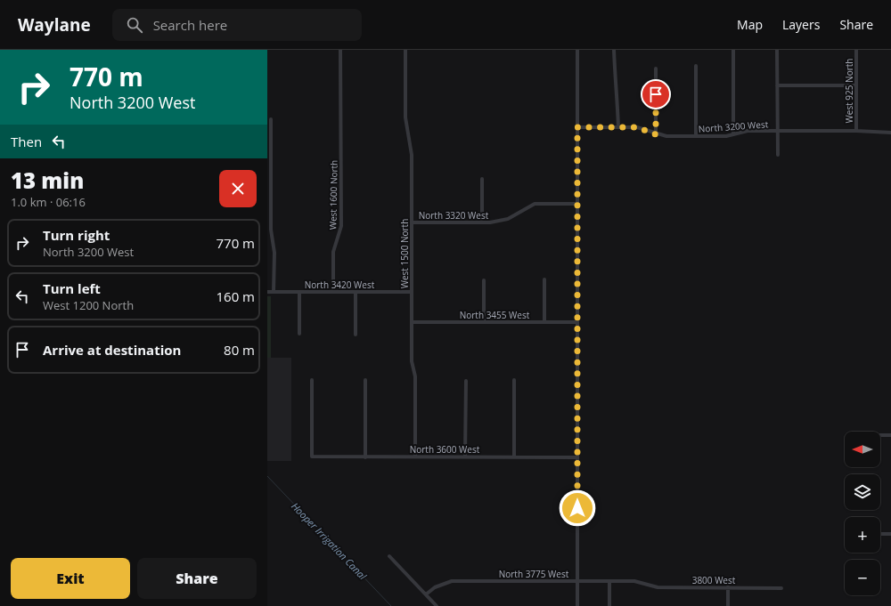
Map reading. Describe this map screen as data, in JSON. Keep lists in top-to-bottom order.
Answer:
{
  "streets": {
    "street": [
      "West 925 North",
      "North 3200 West",
      "West 1600 North",
      "North 3320 West",
      "West 1500 North",
      "North 3420 West",
      "North 3455 West",
      "North 3600 West",
      "North 3775 West",
      "3800 West"
    ]
  },
  "crossings": [
    ["West 925 North", "North 3200 West"],
    ["West 1600 North", "North 3420 West"],
    ["North 3320 West", "West 1500 North"],
    ["West 1500 North", "North 3420 West"],
    ["West 1500 North", "North 3455 West"],
    ["West 1500 North", "North 3600 West"],
    ["North 3775 West", "3800 West"]
  ],
  "water": ["Hooper Irrigation Canal"],
  "north": "left",
  "page": {
    "header": "Waylane",
    "search": "Search here",
    "nav": ["Map", "Layers", "Share"],
    "turn": ["770 m", "North 3200 West"],
    "then": "Then",
    "heading": ["13 min", "1.0 km · 06:16"],
    "list": [
      {
        "name": "Turn right",
        "note": "North 3200 West",
        "value": "770 m"
      },
      {
        "name": "Turn left",
        "note": "West 1200 North",
        "value": "160 m"
      },
      {
        "name": "Arrive at destination",
        "value": "80 m"
      }
    ],
    "map_buttons": ["+", "−"],
    "buttons": ["Exit", "Share"]
  }
}
